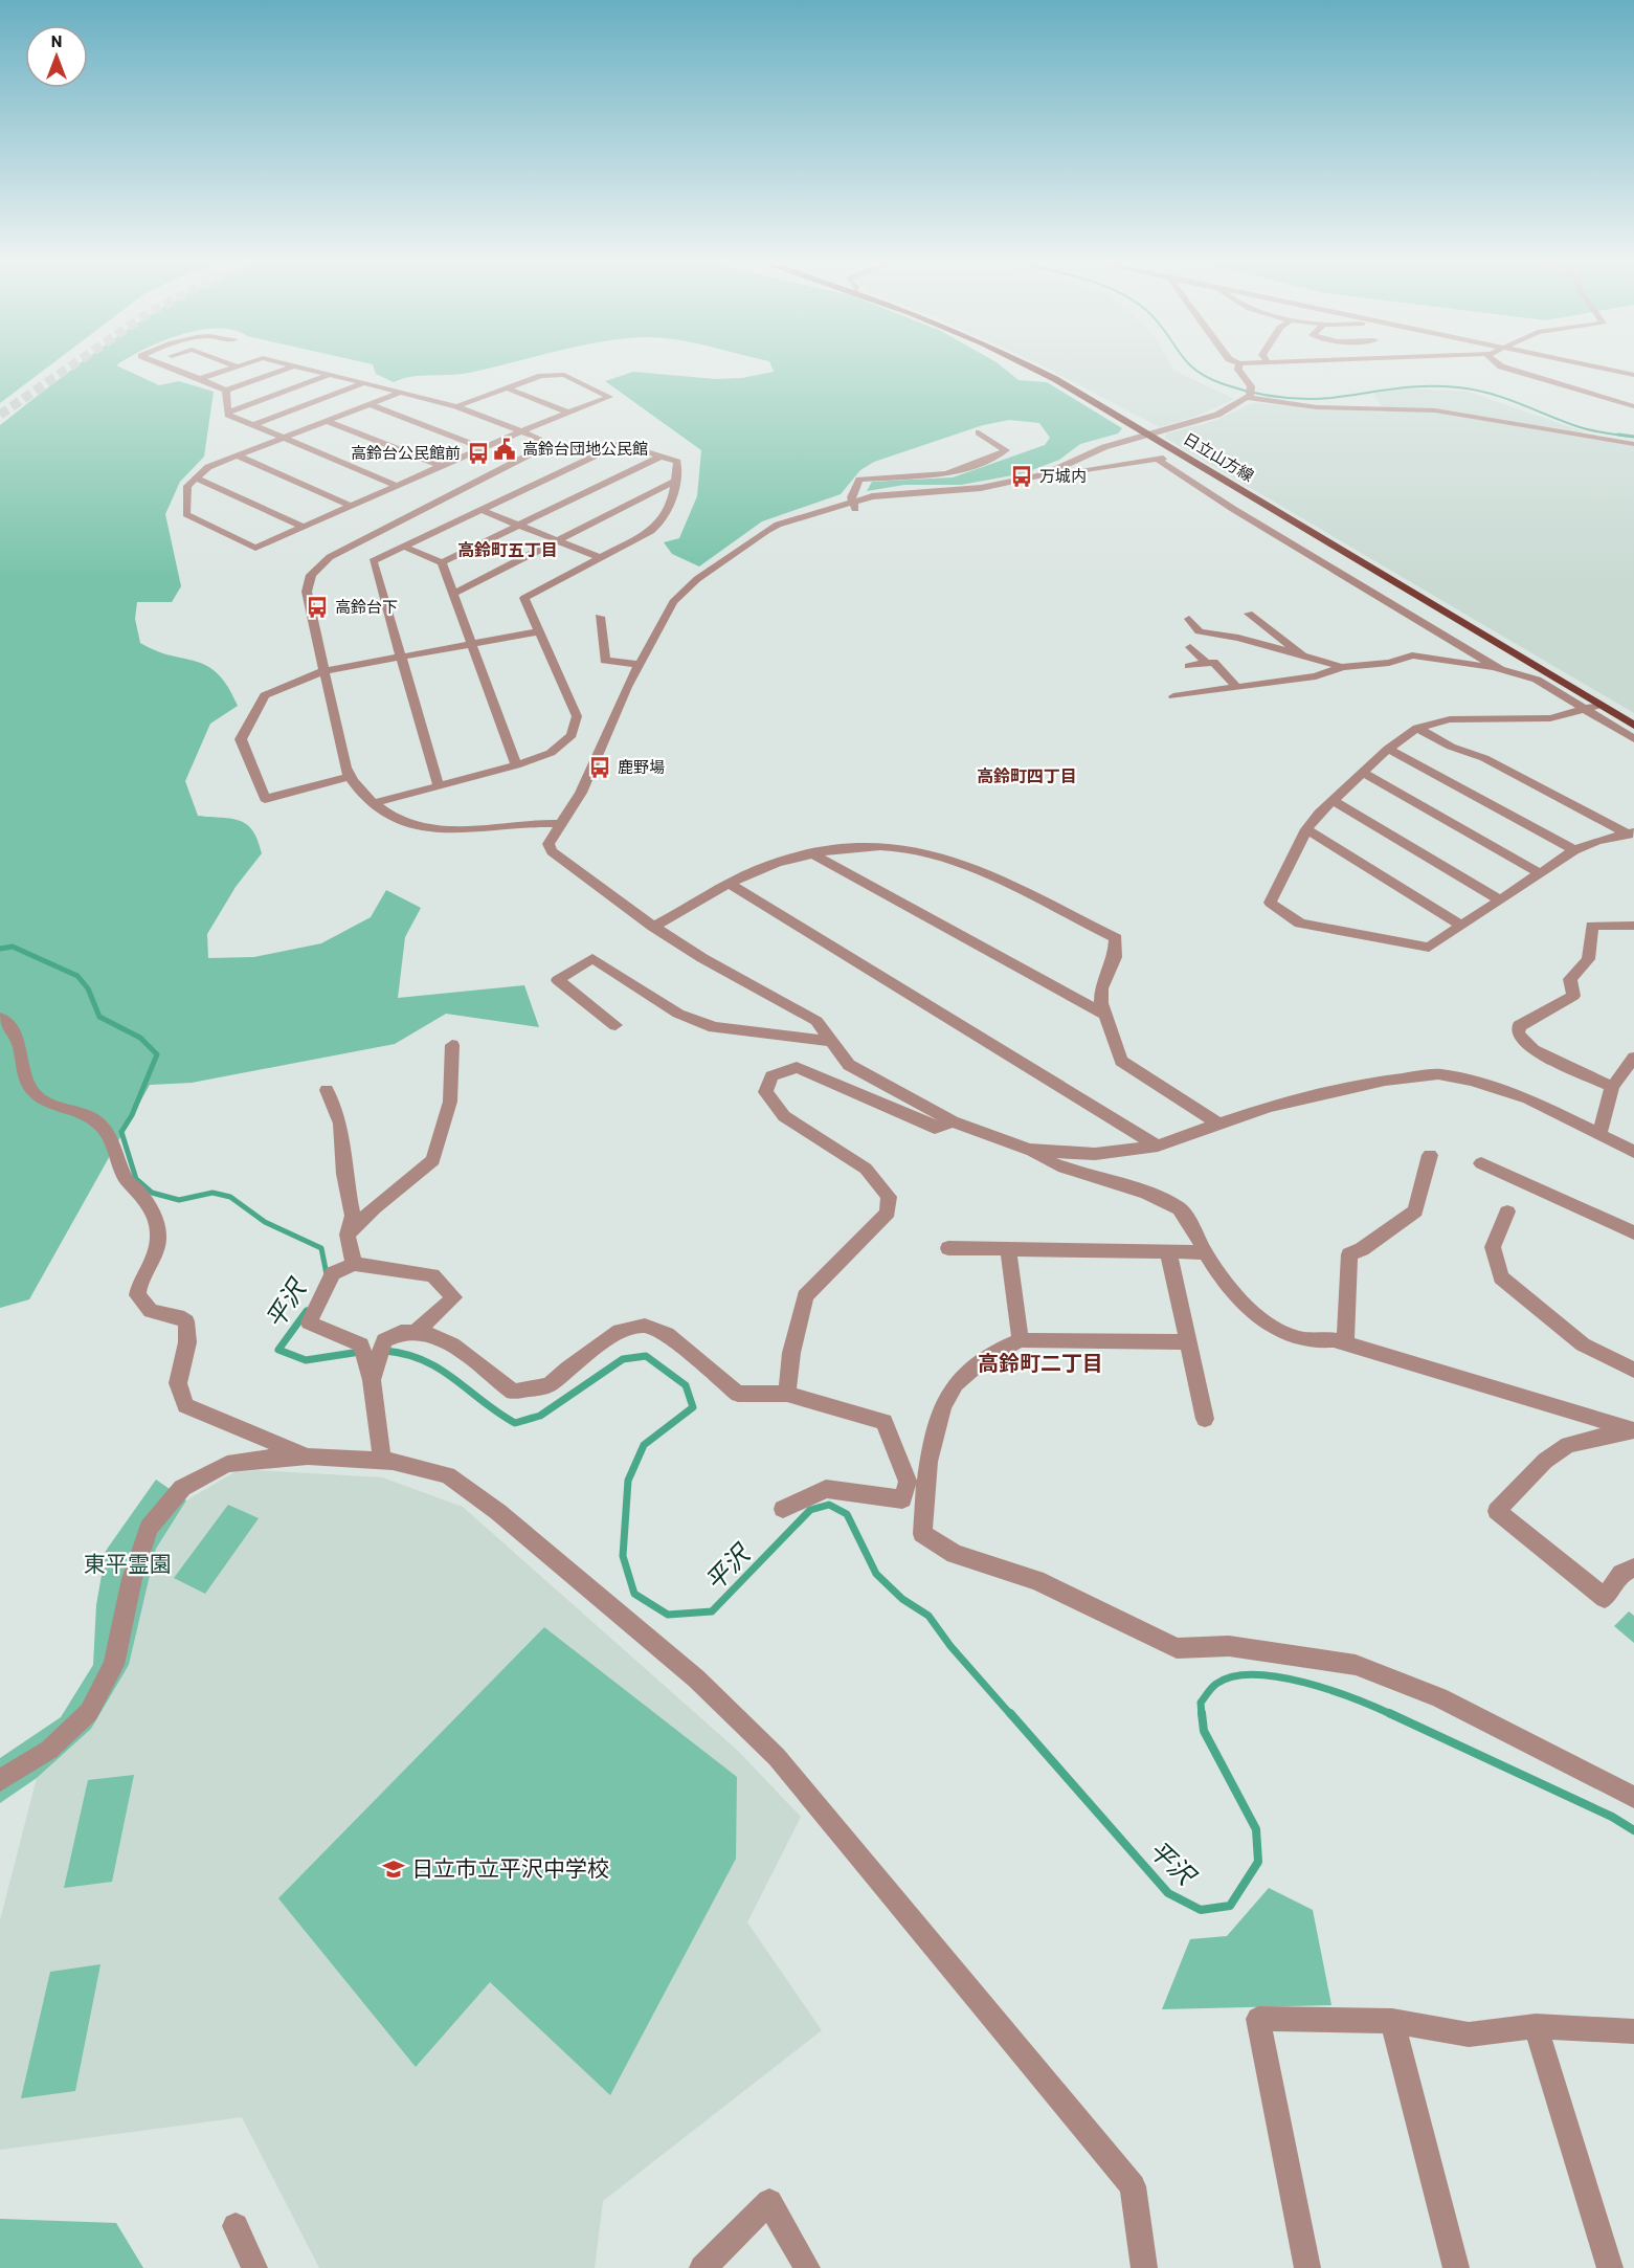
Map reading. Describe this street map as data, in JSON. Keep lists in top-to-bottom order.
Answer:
{
  "streets": {
    "main road": ["日立山方線"]
  },
  "districts": ["高鈴町五丁目", "高鈴町四丁目", "高鈴町二丁目"],
  "water": ["平沢"],
  "parks": ["東平霊園"],
  "places": {
    "public building": ["高鈴台団地公民館"],
    "bus stop": [
      "高鈴台公民館前",
      "万城内",
      "高鈴台下",
      "鹿野場"
    ],
    "school or university": ["日立市立平沢中学校"]
  },
  "north": "top"
}
